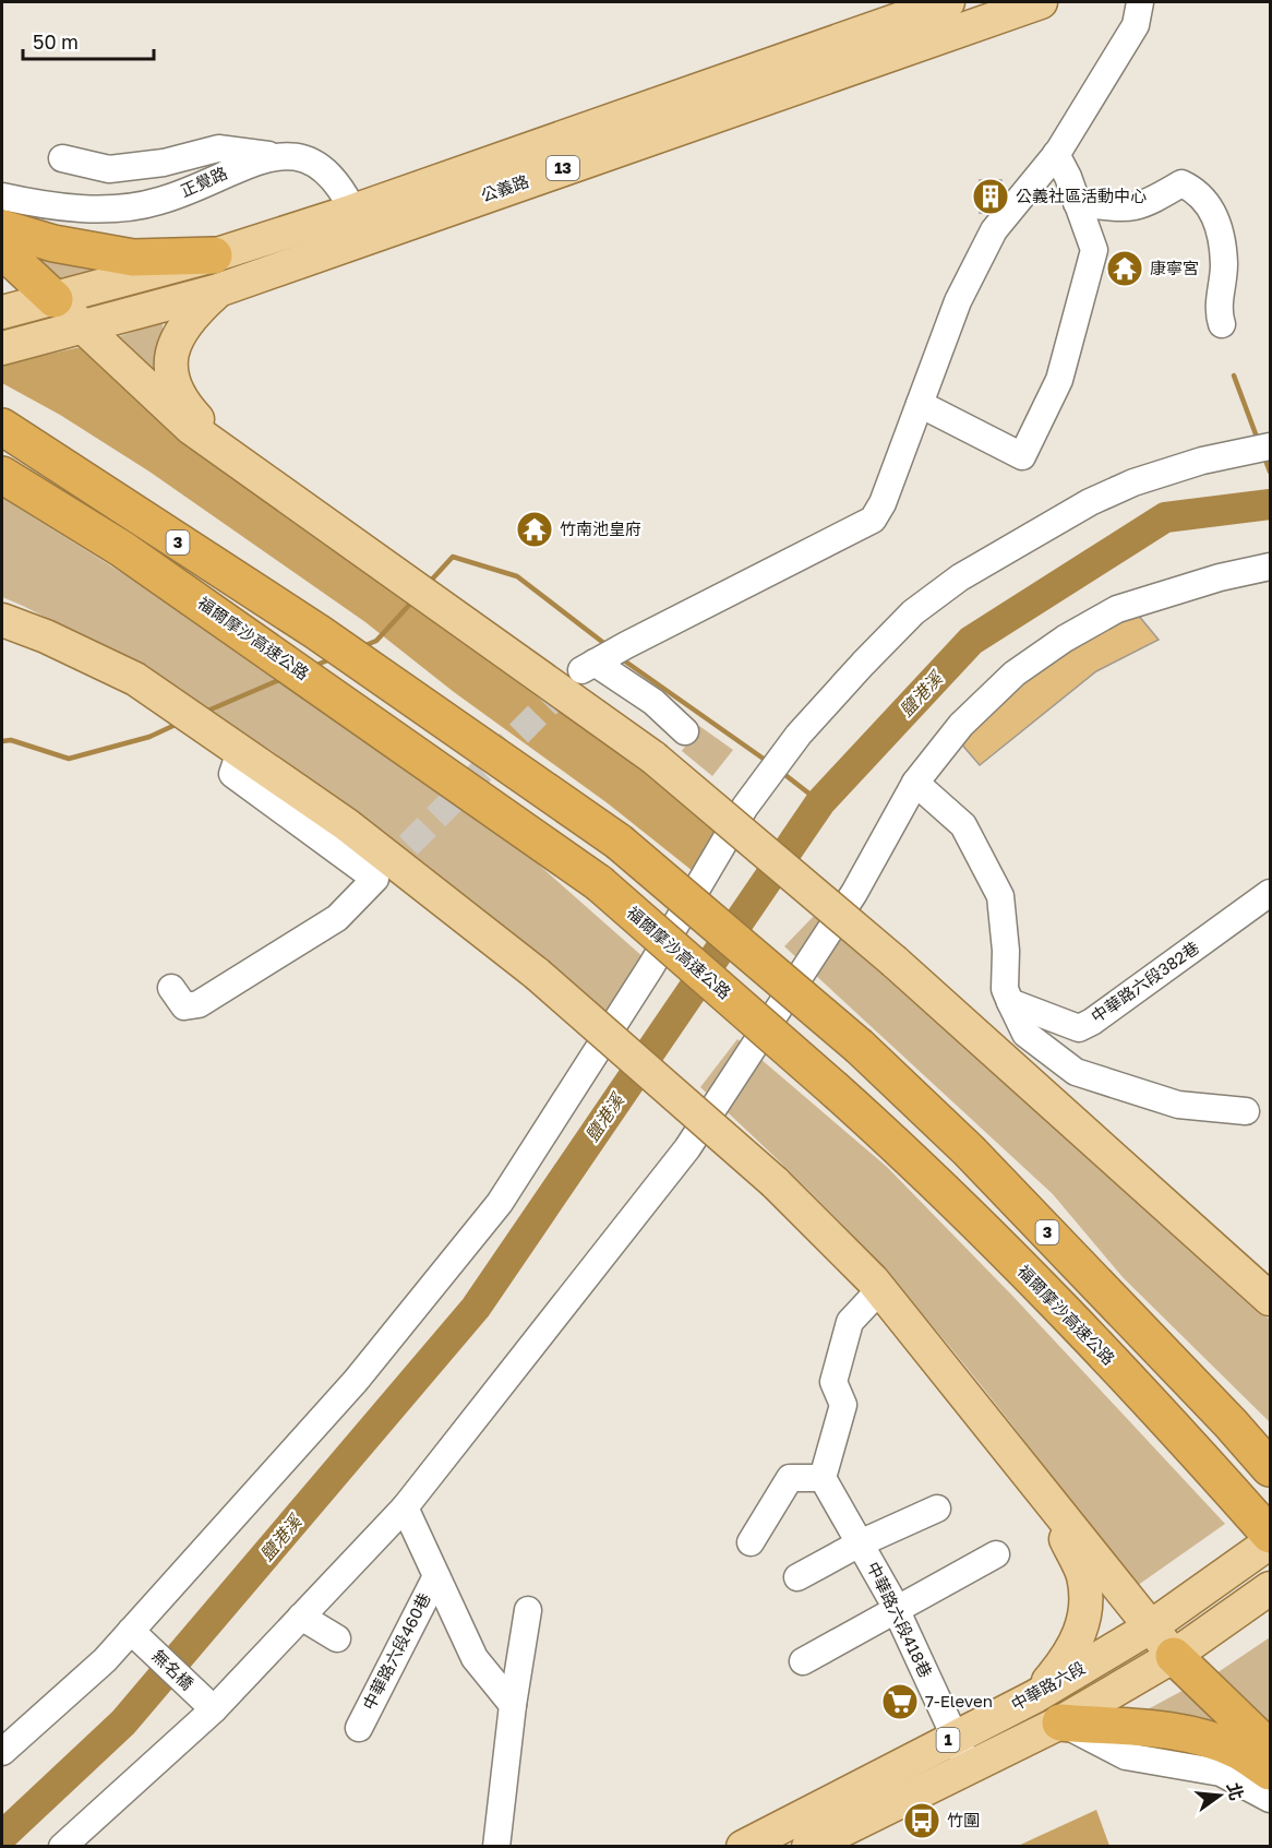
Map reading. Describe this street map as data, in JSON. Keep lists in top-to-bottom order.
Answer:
{
  "streets": {
    "highway": ["3", "福爾摩沙高速公路"],
    "main road": [
      "13",
      "公義路",
      "中華路六段",
      "1"
    ],
    "street": [
      "正覺路",
      "中華路六段382巷",
      "中華路六段418巷",
      "中華路六段460巷",
      "無名橋"
    ]
  },
  "crossings": [
    ["正覺路", "公義路"],
    ["中華路六段418巷", "中華路六段"],
    ["中華路六段418巷", "1"]
  ],
  "water": ["鹽港溪"],
  "places": {
    "building": ["公義社區活動中心"],
    "temple": ["康寧宮", "竹南池皇府"],
    "supermarket": ["7-Eleven"],
    "bus stop": ["竹圍"]
  },
  "scale_bar": "50 m",
  "north": "right"
}
